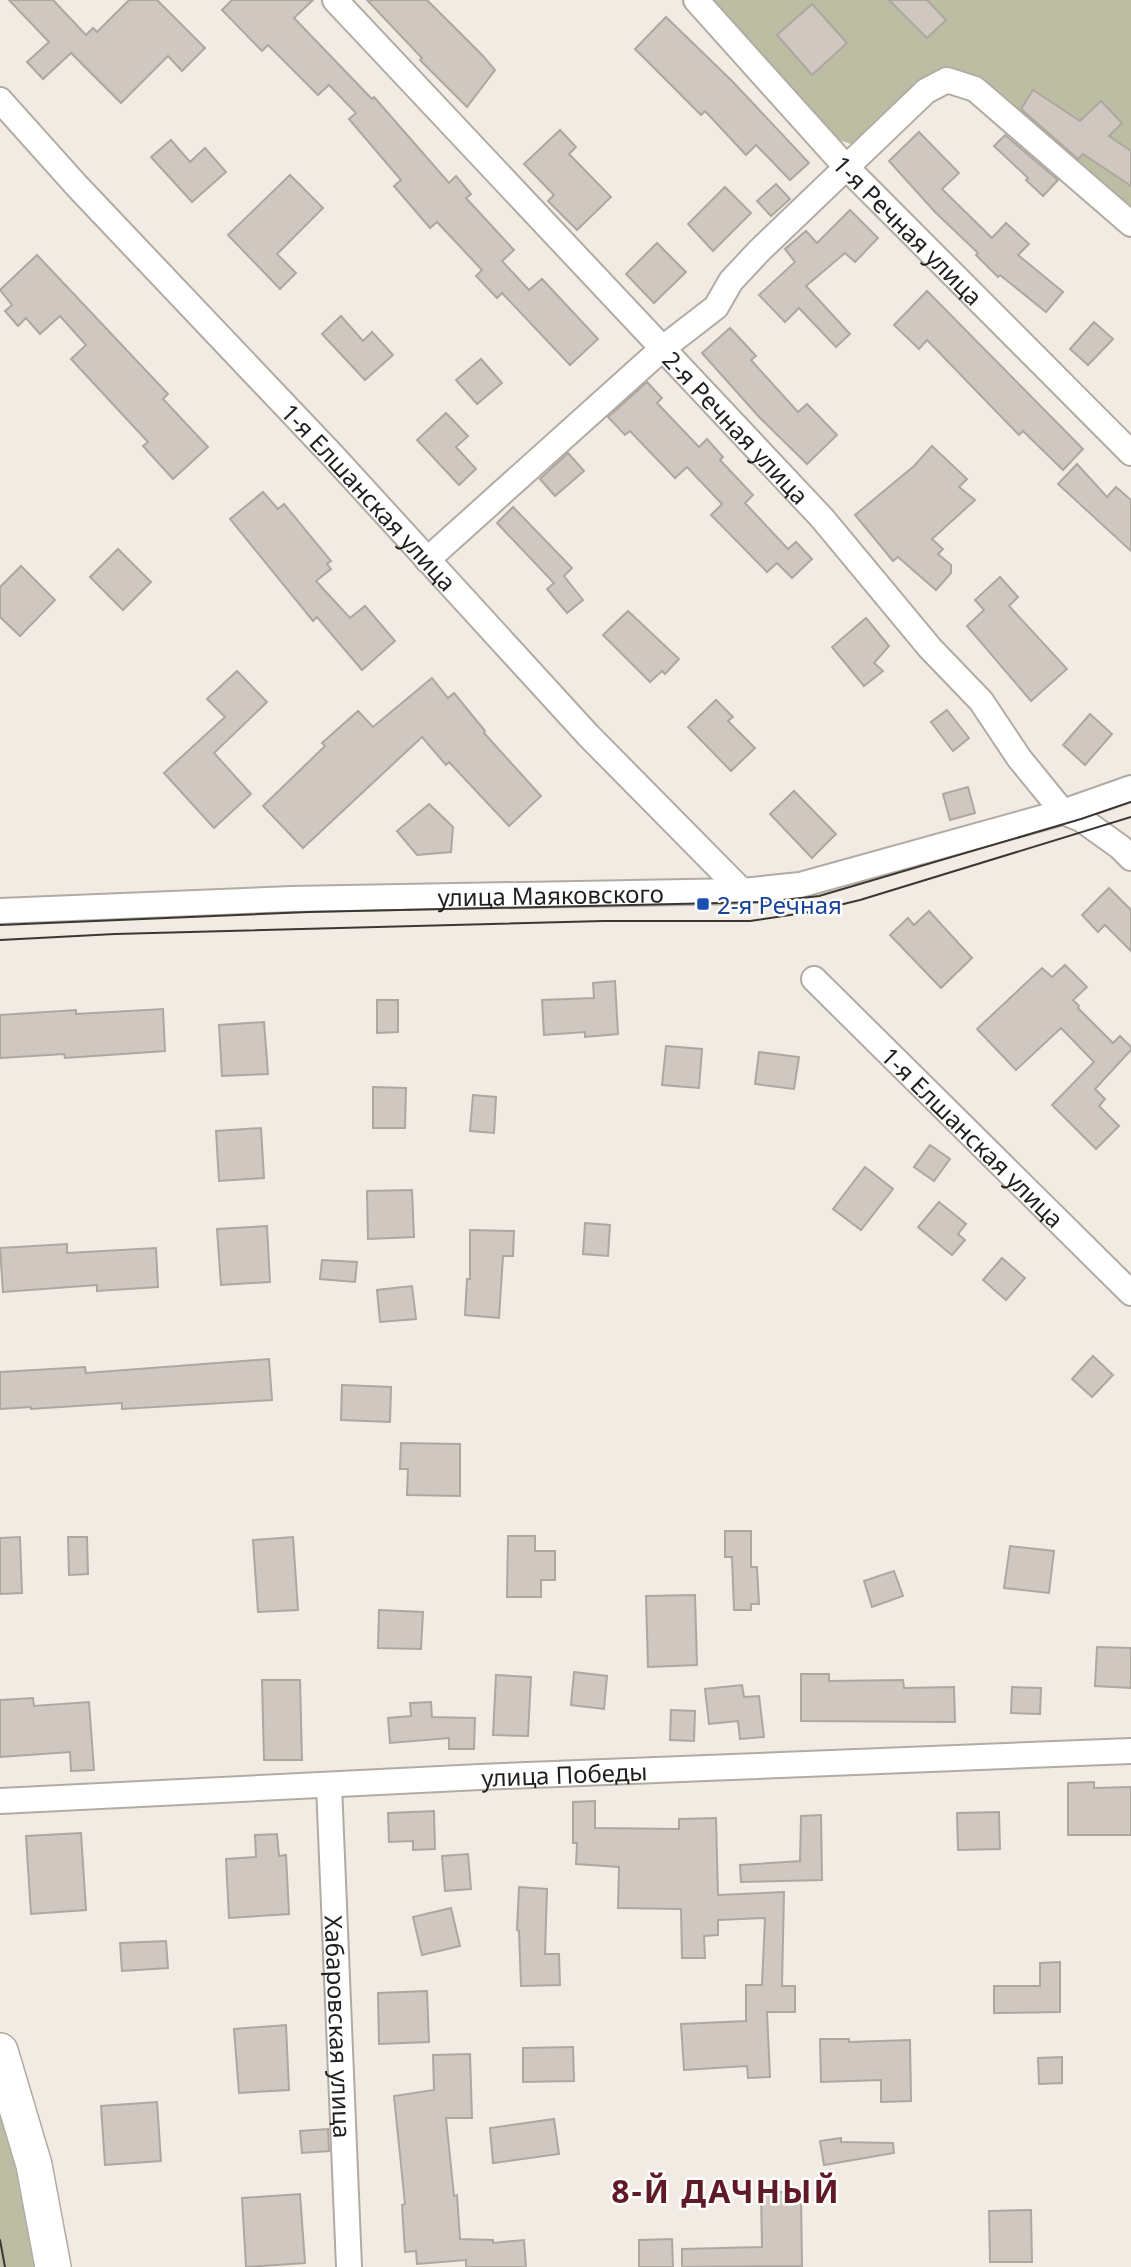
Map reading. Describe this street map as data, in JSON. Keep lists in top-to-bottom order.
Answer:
{
  "streets": {
    "street": [
      "1-я Речная улица",
      "2-я Речная улица",
      "1-я Елшанская улица",
      "улица Маяковского",
      "улица Победы",
      "Хабаровская улица"
    ]
  },
  "crossings": [
    ["2-я Речная улица", "улица Маяковского"],
    ["1-я Елшанская улица", "улица Маяковского"],
    ["улица Победы", "Хабаровская улица"]
  ],
  "districts": ["8-Й ДАЧНЫЙ"],
  "places": {
    "transit": ["2-я Речная"]
  }
}
